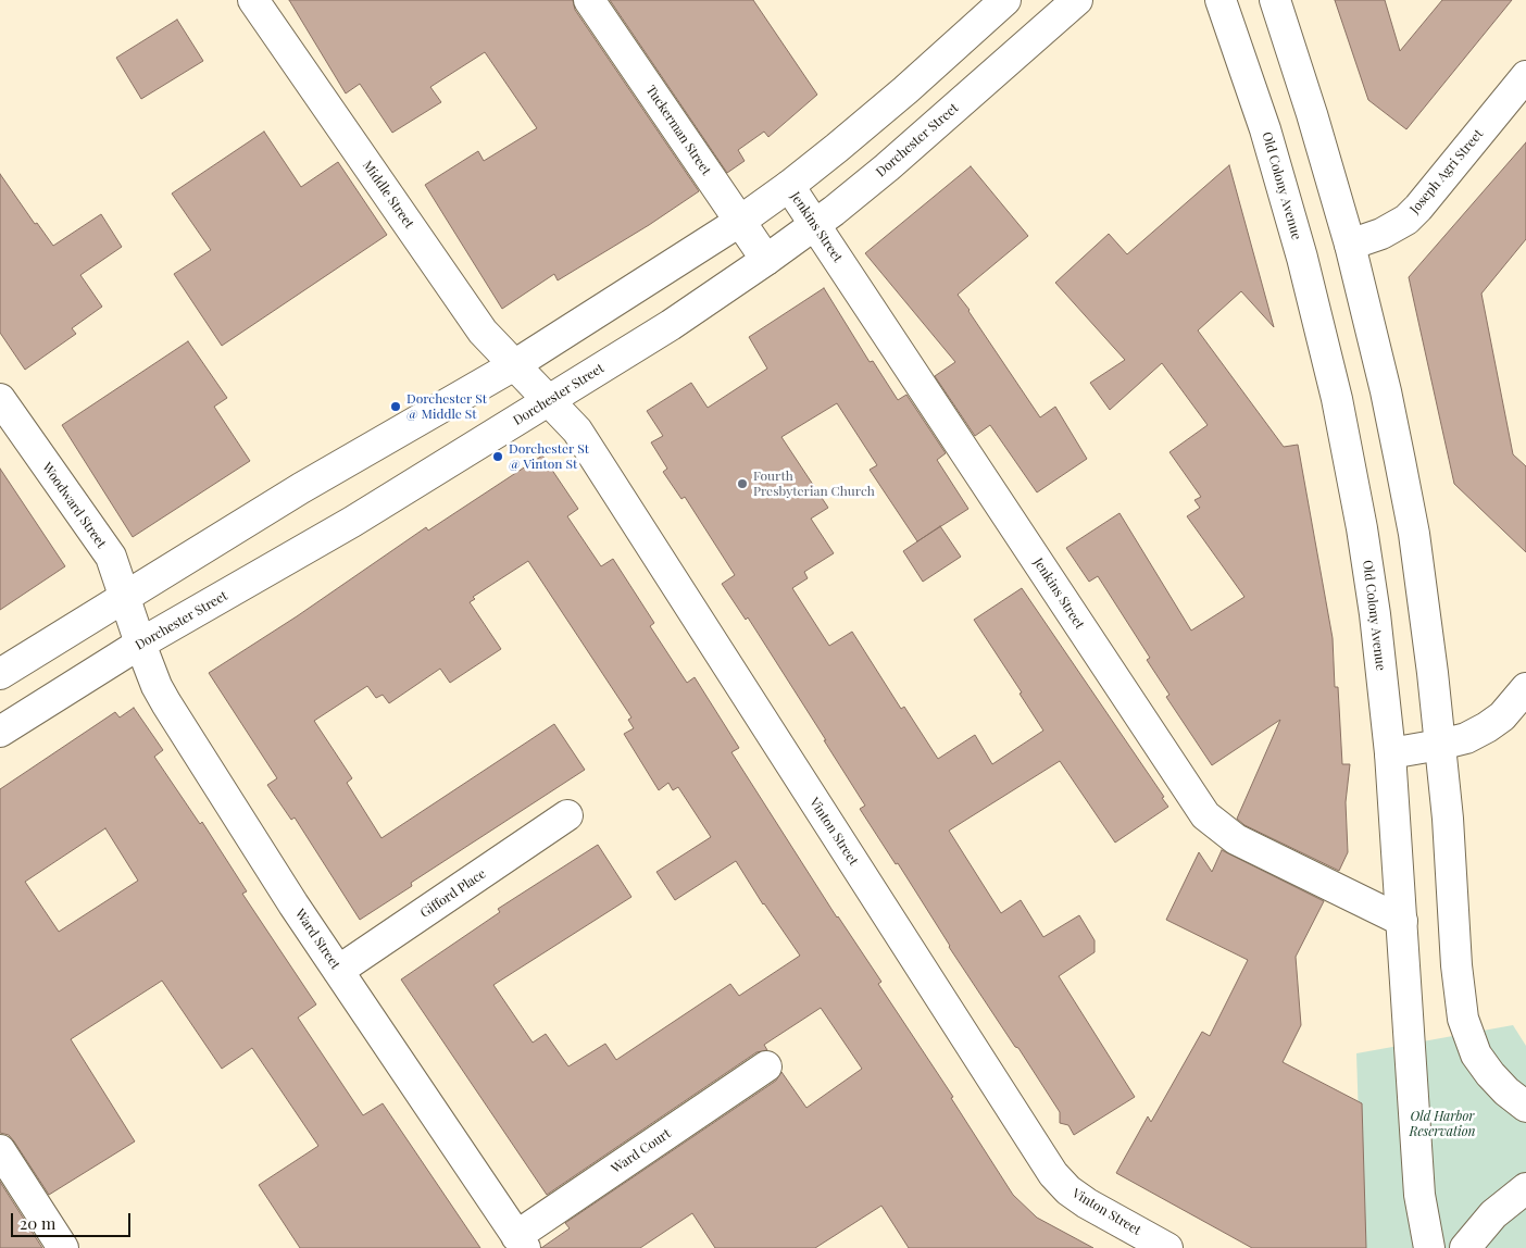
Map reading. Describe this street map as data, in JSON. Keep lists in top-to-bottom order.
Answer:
{
  "streets": {
    "main road": [
      "Tuckerman Street",
      "Dorchester Street",
      "Joseph Agri Street",
      "Old Colony Avenue",
      "Middle Street",
      "Jenkins Street",
      "Woodward Street",
      "Vinton Street",
      "Gifford Place",
      "Ward Street",
      "Ward Court"
    ]
  },
  "crossings": [
    ["Tuckerman Street", "Dorchester Street"],
    ["Dorchester Street", "Middle Street"],
    ["Dorchester Street", "Jenkins Street"],
    ["Dorchester Street", "Woodward Street"],
    ["Dorchester Street", "Vinton Street"],
    ["Dorchester Street", "Ward Street"],
    ["Old Colony Avenue", "Jenkins Street"],
    ["Middle Street", "Vinton Street"],
    ["Woodward Street", "Ward Street"],
    ["Gifford Place", "Ward Street"],
    ["Ward Street", "Ward Court"]
  ],
  "parks": ["Old Harbor Reservation"],
  "places": ["Dorchester St @ Middle St", "Dorchester St @ Vinton St", "Fourth Presbyterian Church"],
  "scale_bar": "20 m"
}
